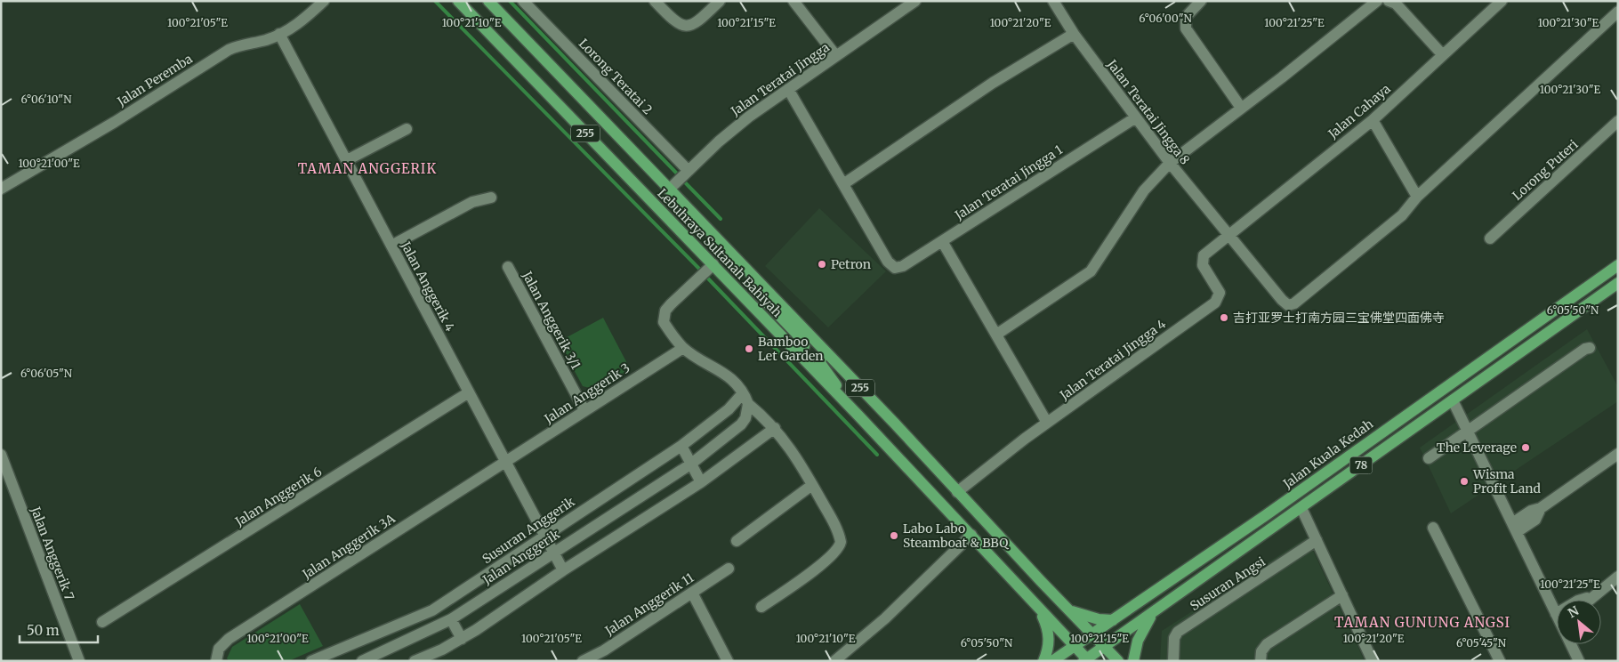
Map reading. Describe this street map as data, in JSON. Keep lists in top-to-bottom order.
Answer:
{
  "streets": {
    "main road": [
      "255",
      "Lebuhraya Sultanah Bahiyah",
      "Jalan Kuala Kedah",
      "78"
    ],
    "street": [
      "Lorong Teratai 2",
      "Jalan Teratai Jingga",
      "Jalan Peremba",
      "Jalan Cahaya",
      "Jalan Teratai Jingga 8",
      "Lorong Puteri",
      "Jalan Teratai Jingga 1",
      "Jalan Anggerik 4",
      "Jalan Anggerik 3/1",
      "Jalan Teratai Jingga 4",
      "Jalan Anggerik 3",
      "Jalan Anggerik 6",
      "Susuran Anggerik",
      "Jalan Anggerik 3A",
      "Jalan Anggerik 7",
      "Jalan Anggerik",
      "Susuran Angsi",
      "Jalan Anggerik 11"
    ]
  },
  "crossings": [
    ["Lorong Teratai 2", "Jalan Teratai Jingga"],
    ["Jalan Teratai Jingga", "Lebuhraya Sultanah Bahiyah"],
    ["Jalan Peremba", "Jalan Anggerik 4"],
    ["Jalan Cahaya", "Jalan Teratai Jingga 8"],
    ["Jalan Cahaya", "Jalan Teratai Jingga 4"],
    ["Jalan Teratai Jingga 8", "Jalan Teratai Jingga 1"],
    ["Jalan Teratai Jingga 8", "Jalan Teratai Jingga 4"],
    ["Lebuhraya Sultanah Bahiyah", "Jalan Teratai Jingga 4"],
    ["Lebuhraya Sultanah Bahiyah", "Jalan Kuala Kedah"],
    ["Lebuhraya Sultanah Bahiyah", "78"],
    ["Jalan Anggerik 4", "Jalan Anggerik 3"],
    ["Jalan Anggerik 4", "Jalan Anggerik 6"],
    ["Jalan Anggerik 4", "Susuran Anggerik"],
    ["Jalan Anggerik 4", "Jalan Anggerik 3A"],
    ["Jalan Anggerik 4", "Jalan Anggerik"],
    ["Jalan Anggerik 3/1", "Jalan Anggerik 3"],
    ["Jalan Anggerik 3", "Jalan Anggerik 3A"]
  ],
  "districts": ["TAMAN ANGGERIK", "TAMAN GUNUNG ANGSI"],
  "places": [
    "Petron",
    "吉打亚罗士打南方园三宝佛堂四面佛寺",
    "Bamboo Let Garden",
    "The Leverage",
    "Wisma Profit Land",
    "Labo Labo Steamboat & BBQ"
  ],
  "scale_bar": "50 m",
  "north": "top left",
  "coordinates": [
    "6°06'00\"N",
    "100°21'05\"E",
    "100°21'10\"E",
    "100°21'15\"E",
    "100°21'20\"E",
    "100°21'25\"E",
    "100°21'30\"E",
    "6°06'10\"N",
    "100°21'00\"E",
    "6°05'50\"N",
    "6°06'05\"N",
    "6°05'45\"N"
  ]
}
